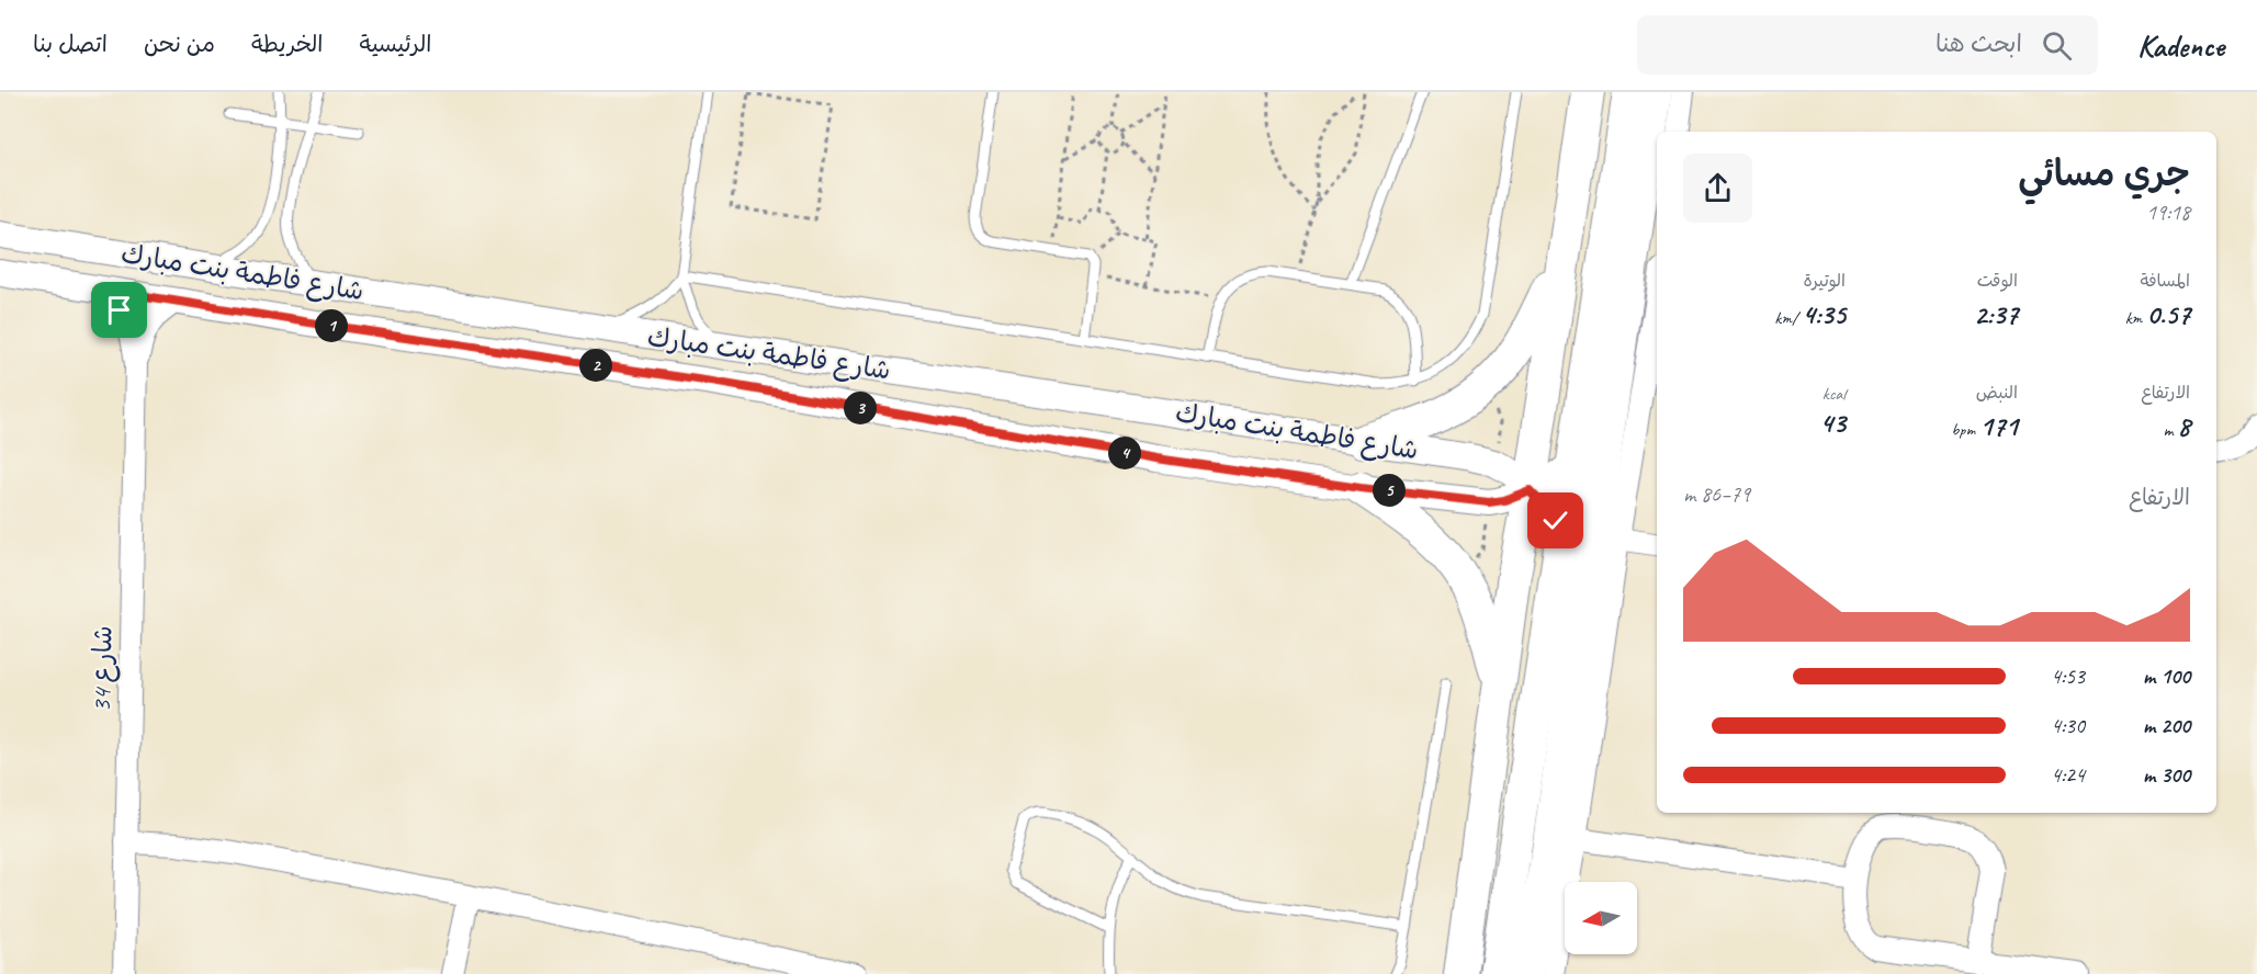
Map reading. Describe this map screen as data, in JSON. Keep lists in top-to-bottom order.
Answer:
{
  "streets": {
    "street": ["شارع فاطمة بنت مبارك", "شارع 34"]
  },
  "crossings": [
    ["شارع فاطمة بنت مبارك", "شارع 34"]
  ],
  "north": "left",
  "page": {
    "header": "Kadence",
    "search": "ابحث هنا",
    "nav": [
      "الرئيسية",
      "الخريطة",
      "من نحن",
      "اتصل بنا"
    ],
    "heading": ["جري مسائي", "19:18"],
    "stats": [
      ["المسافة", "0.57 km"],
      ["الوقت", "2:37"],
      ["الوتيرة", "4:35 /km"],
      ["الارتفاع", "8 m"],
      ["النبض", "171 bpm"],
      ["kcal", "43"]
    ],
    "pins": [
      "1",
      "2",
      "3",
      "4",
      "5"
    ],
    "chart": ["الارتفاع", "79–86 m"],
    "list": [
      {
        "name": "100 m",
        "note": "4:53"
      },
      {
        "name": "200 m",
        "note": "4:30"
      },
      {
        "name": "300 m",
        "note": "4:24"
      }
    ]
  }
}
